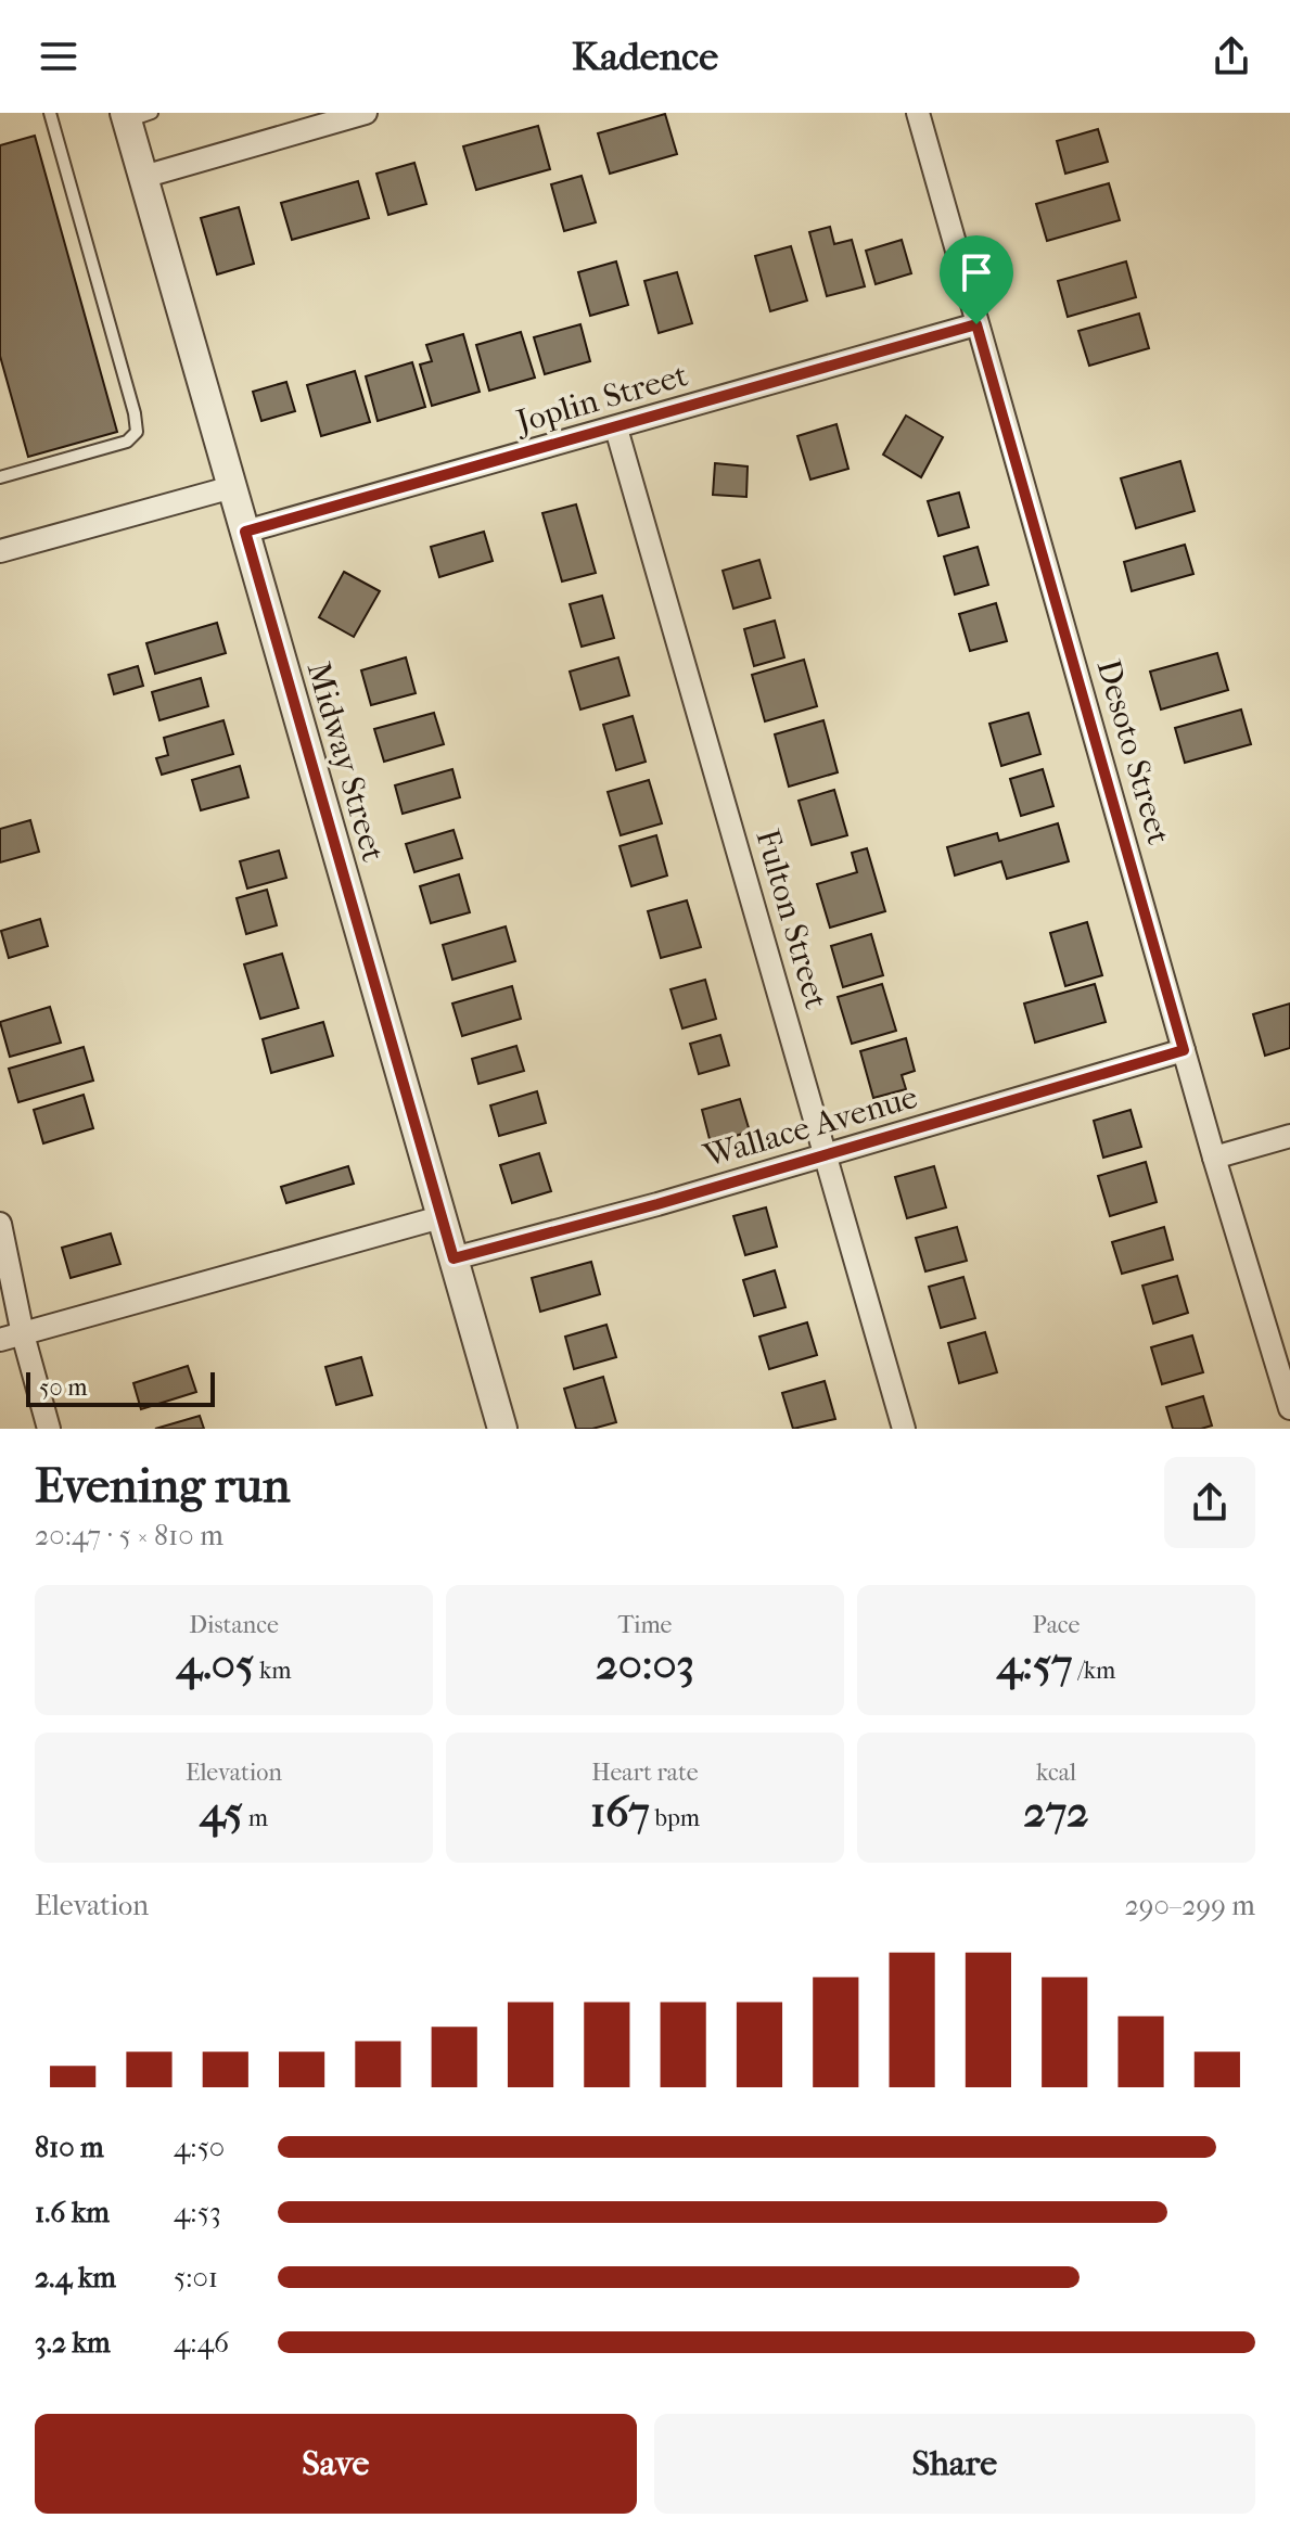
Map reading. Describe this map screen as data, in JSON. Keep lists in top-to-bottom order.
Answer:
{
  "streets": {
    "street": [
      "Joplin Street",
      "Desoto Street",
      "Midway Street",
      "Fulton Street",
      "Wallace Avenue"
    ]
  },
  "crossings": [
    ["Joplin Street", "Desoto Street"],
    ["Joplin Street", "Midway Street"],
    ["Joplin Street", "Fulton Street"],
    ["Desoto Street", "Wallace Avenue"],
    ["Midway Street", "Wallace Avenue"],
    ["Fulton Street", "Wallace Avenue"]
  ],
  "scale_bar": "50 m",
  "page": {
    "header": "Kadence",
    "scale": "50 m",
    "heading": ["Evening run", "20:47 · 5 × 810 m"],
    "stats": [
      ["Distance", "4.05 km"],
      ["Time", "20:03"],
      ["Pace", "4:57 /km"],
      ["Elevation", "45 m"],
      ["Heart rate", "167 bpm"],
      ["kcal", "272"]
    ],
    "chart": ["Elevation", "290–299 m"],
    "list": [
      {
        "name": "810 m",
        "note": "4:50"
      },
      {
        "name": "1.6 km",
        "note": "4:53"
      },
      {
        "name": "2.4 km",
        "note": "5:01"
      },
      {
        "name": "3.2 km",
        "note": "4:46"
      }
    ],
    "buttons": ["Save", "Share"]
  }
}
